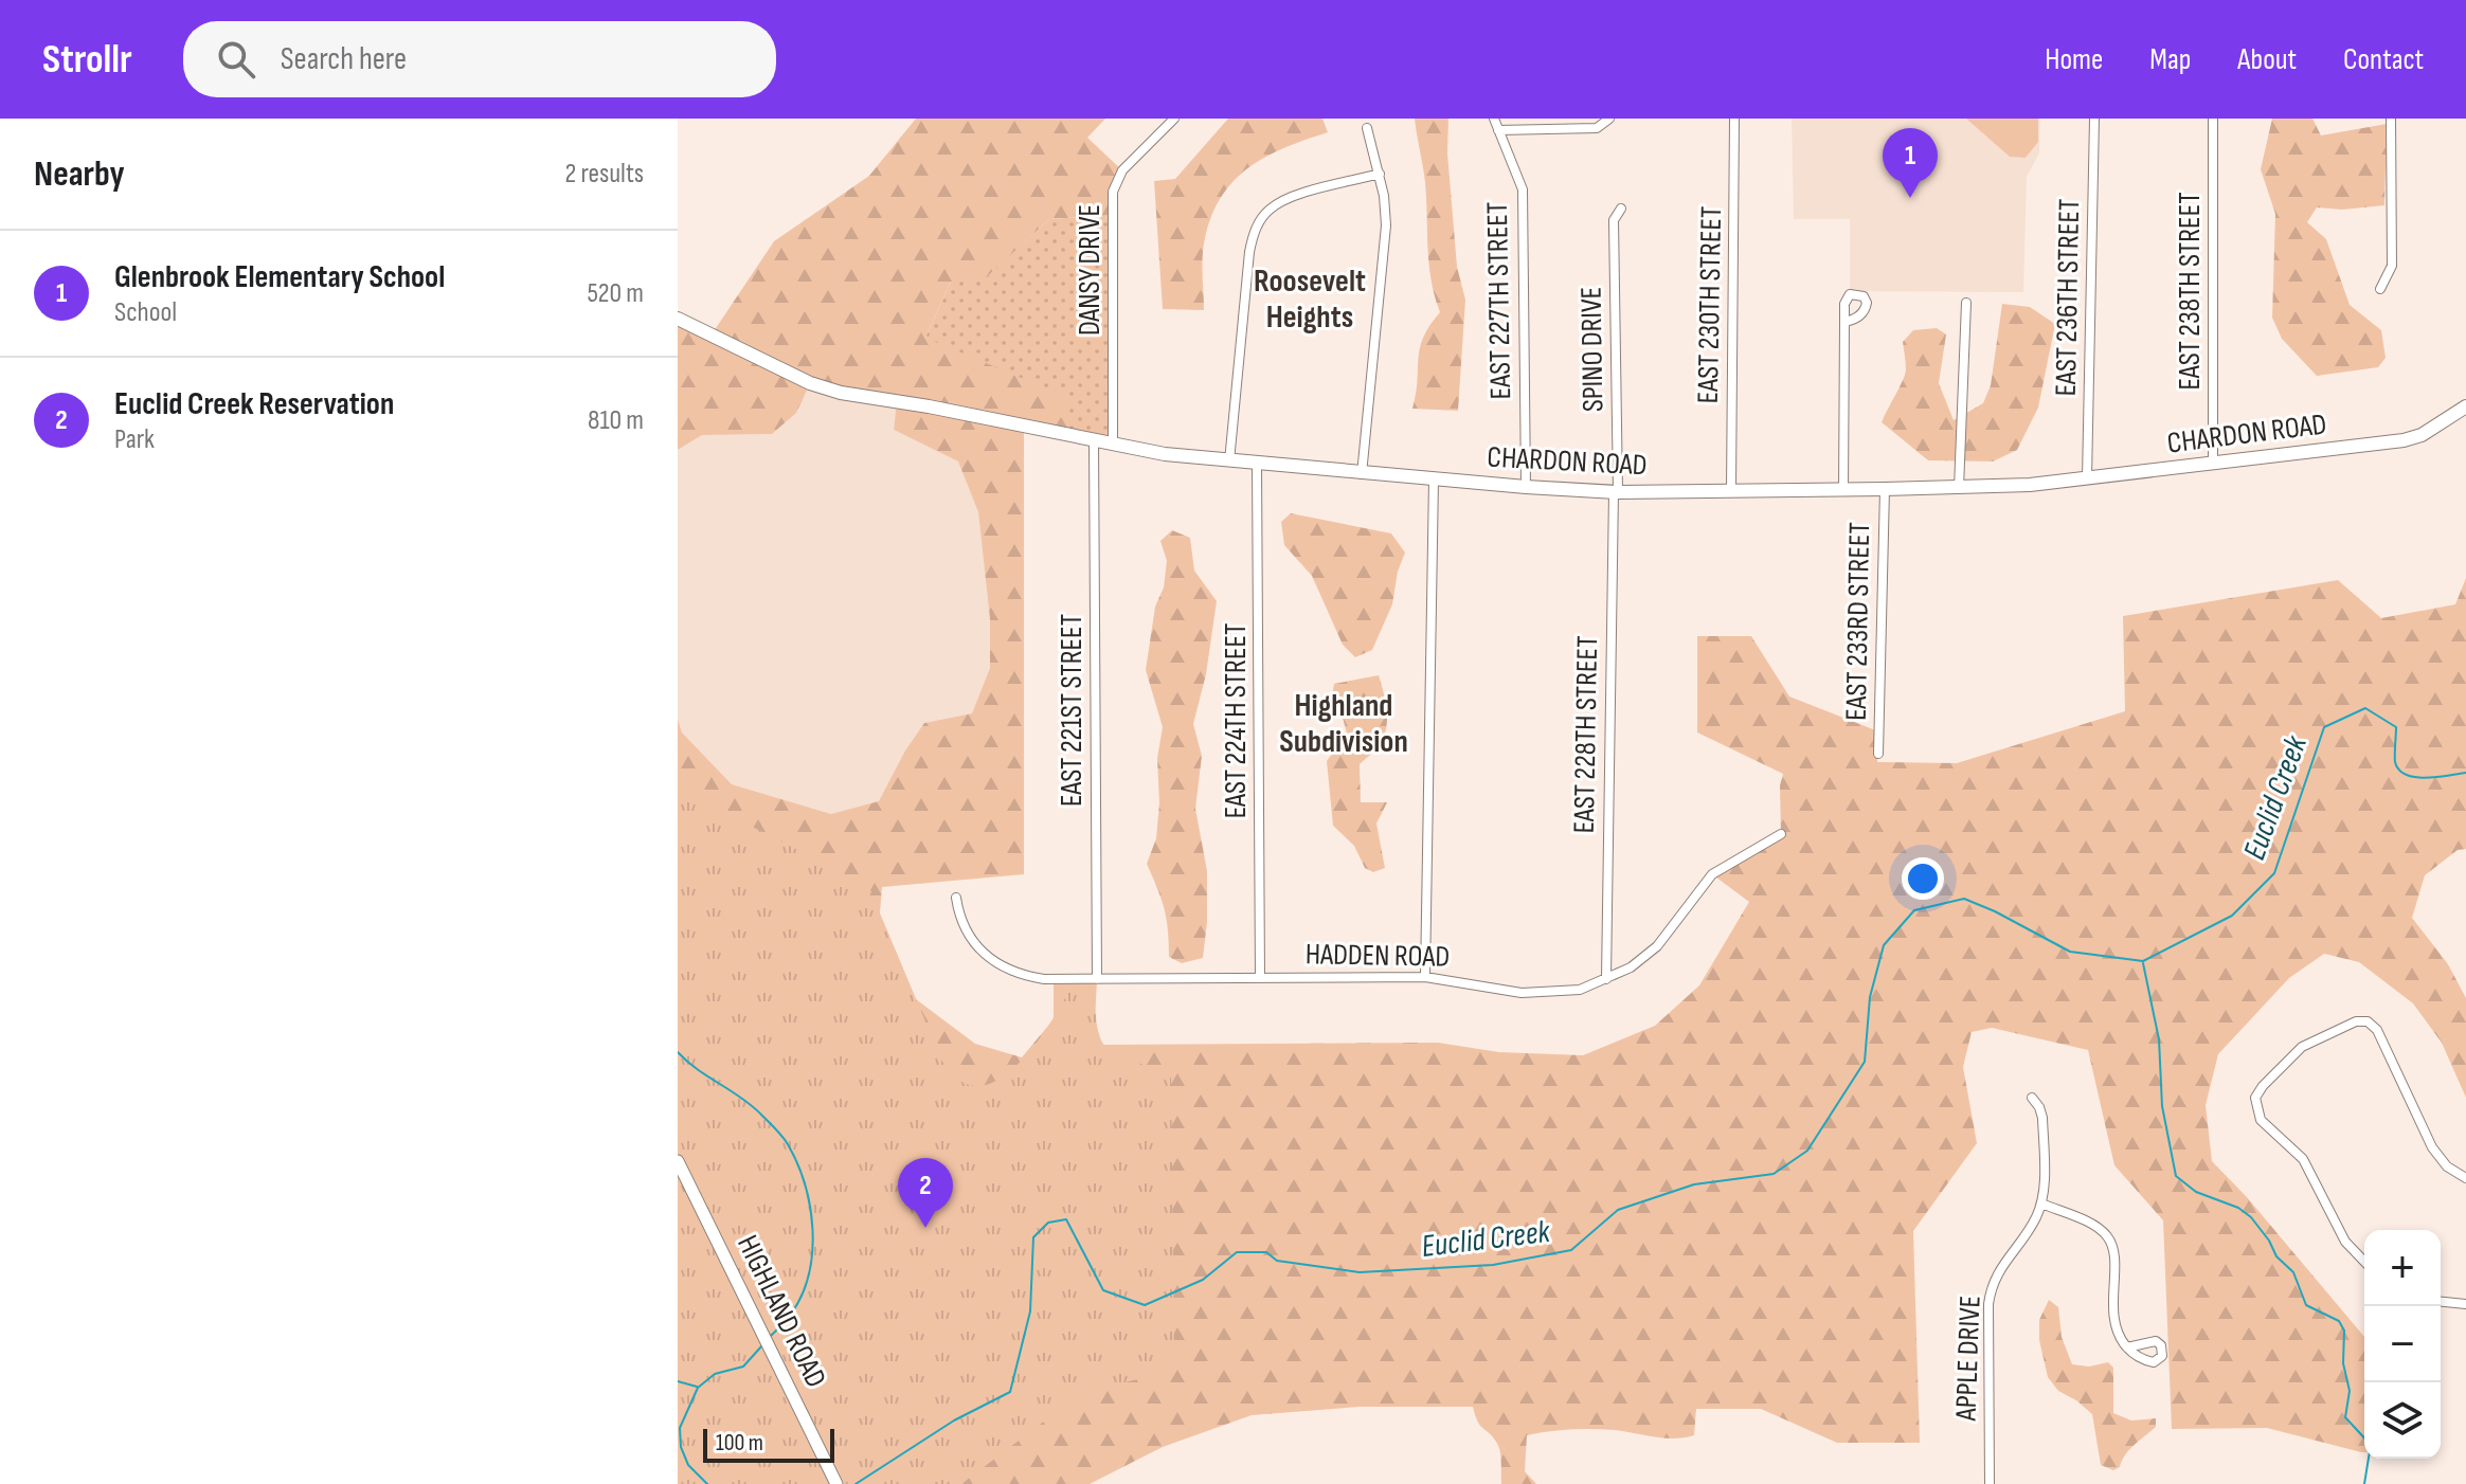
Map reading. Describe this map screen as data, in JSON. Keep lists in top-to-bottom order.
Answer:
{
  "streets": {
    "main road": ["CHARDON ROAD"],
    "street": [
      "DANSY DRIVE",
      "EAST 238TH STREET",
      "EAST 236TH STREET",
      "EAST 227TH STREET",
      "EAST 230TH STREET",
      "SPINO DRIVE",
      "EAST 233RD STREET",
      "EAST 221ST STREET",
      "EAST 224TH STREET",
      "EAST 228TH STREET",
      "HADDEN ROAD",
      "HIGHLAND ROAD",
      "APPLE DRIVE"
    ]
  },
  "crossings": [
    ["DANSY DRIVE", "CHARDON ROAD"],
    ["EAST 238TH STREET", "CHARDON ROAD"],
    ["EAST 236TH STREET", "CHARDON ROAD"],
    ["EAST 227TH STREET", "CHARDON ROAD"],
    ["EAST 230TH STREET", "CHARDON ROAD"],
    ["SPINO DRIVE", "CHARDON ROAD"],
    ["SPINO DRIVE", "EAST 228TH STREET"],
    ["CHARDON ROAD", "EAST 233RD STREET"],
    ["CHARDON ROAD", "EAST 221ST STREET"],
    ["CHARDON ROAD", "EAST 224TH STREET"],
    ["CHARDON ROAD", "EAST 228TH STREET"],
    ["EAST 221ST STREET", "HADDEN ROAD"],
    ["EAST 224TH STREET", "HADDEN ROAD"],
    ["EAST 228TH STREET", "HADDEN ROAD"]
  ],
  "districts": ["Roosevelt Heights", "Highland Subdivision"],
  "water": ["Euclid Creek"],
  "scale_bar": "100 m",
  "page": {
    "header": "Strollr",
    "search": "Search here",
    "nav": [
      "Home",
      "Map",
      "About",
      "Contact"
    ],
    "heading": ["Nearby", "2 results"],
    "pins": ["1", "2"],
    "list": [
      {
        "mark": "1",
        "name": "Glenbrook Elementary School",
        "note": "School",
        "value": "520 m"
      },
      {
        "mark": "2",
        "name": "Euclid Creek Reservation",
        "note": "Park",
        "value": "810 m"
      }
    ],
    "map_buttons": ["+", "−"],
    "scale": "100 m"
  }
}
